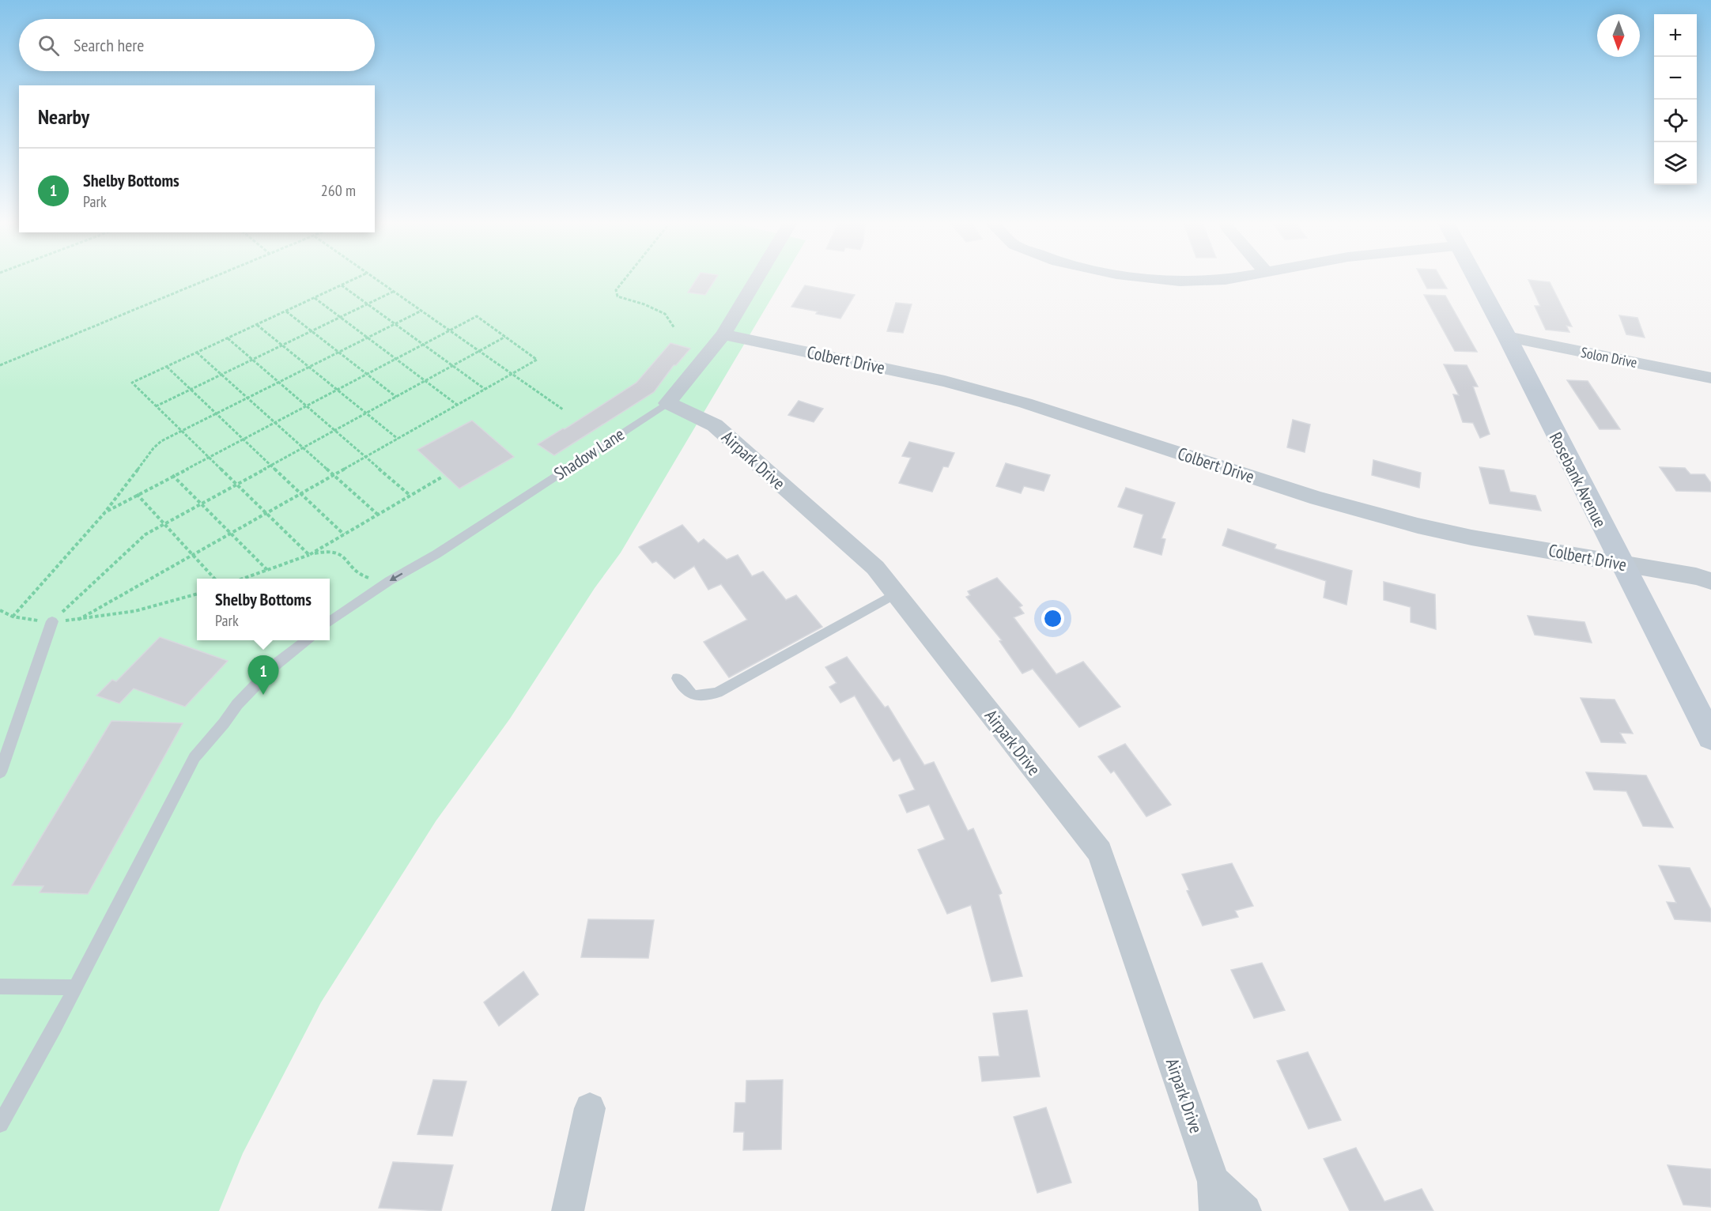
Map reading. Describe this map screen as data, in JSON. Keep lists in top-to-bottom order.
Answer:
{
  "streets": {
    "street": [
      "Solon Drive",
      "Colbert Drive",
      "Shadow Lane",
      "Airpark Drive",
      "Rosebank Avenue"
    ]
  },
  "crossings": [
    ["Solon Drive", "Rosebank Avenue"],
    ["Colbert Drive", "Shadow Lane"],
    ["Colbert Drive", "Rosebank Avenue"],
    ["Shadow Lane", "Airpark Drive"]
  ],
  "one_way": ["Shadow Lane"],
  "north": "bottom",
  "page": {
    "map_buttons": ["+", "−"],
    "search": "Search here",
    "heading": "Nearby",
    "list": [
      {
        "mark": "1",
        "name": "Shelby Bottoms",
        "note": "Park",
        "value": "260 m"
      }
    ],
    "popup": ["Shelby Bottoms", "Park"],
    "pins": "1"
  }
}
